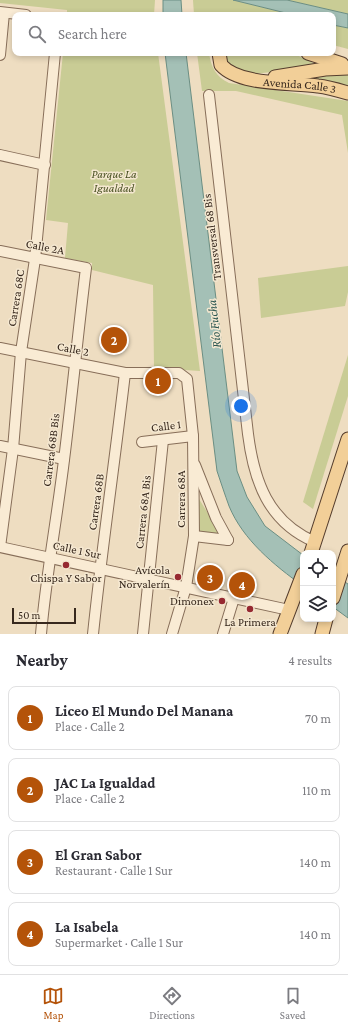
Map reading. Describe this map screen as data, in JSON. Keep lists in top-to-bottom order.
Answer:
{
  "streets": {
    "main road": ["Avenida Calle 3"],
    "street": [
      "Transversal 68 Bis",
      "Calle 2A",
      "Carrera 68C",
      "Calle 2",
      "Calle 1",
      "Carrera 68B Bis",
      "Carrera 68A",
      "Carrera 68B",
      "Carrera 68A Bis",
      "Calle 1 Sur"
    ]
  },
  "crossings": [
    ["Calle 2A", "Carrera 68C"],
    ["Calle 2A", "Carrera 68B Bis"],
    ["Carrera 68C", "Calle 2"],
    ["Carrera 68C", "Calle 1 Sur"],
    ["Calle 2", "Calle 1"],
    ["Calle 2", "Carrera 68B Bis"],
    ["Calle 2", "Carrera 68B"],
    ["Calle 1", "Carrera 68A Bis"],
    ["Carrera 68B Bis", "Calle 1 Sur"],
    ["Carrera 68A", "Calle 1 Sur"],
    ["Carrera 68B", "Calle 1 Sur"],
    ["Carrera 68A Bis", "Calle 1 Sur"]
  ],
  "water": ["Río Fucha"],
  "parks": ["Parque La Igualdad"],
  "places": [
    "Chispa Y Sabor",
    "Avícola Norvalerín",
    "Dimonex",
    "La Primera"
  ],
  "scale_bar": "50 m",
  "page": {
    "search": "Search here",
    "pins": [
      "2",
      "1",
      "3",
      "4"
    ],
    "scale": "50 m",
    "heading": ["Nearby", "4 results"],
    "list": [
      {
        "mark": "1",
        "name": "Liceo El Mundo Del Manana",
        "note": "Place · Calle 2",
        "value": "70 m"
      },
      {
        "mark": "2",
        "name": "JAC La Igualdad",
        "note": "Place · Calle 2",
        "value": "110 m"
      },
      {
        "mark": "3",
        "name": "El Gran Sabor",
        "note": "Restaurant · Calle 1 Sur",
        "value": "140 m"
      },
      {
        "mark": "4",
        "name": "La Isabela",
        "note": "Supermarket · Calle 1 Sur",
        "value": "140 m"
      }
    ],
    "nav": ["Map", "Directions", "Saved"]
  }
}
